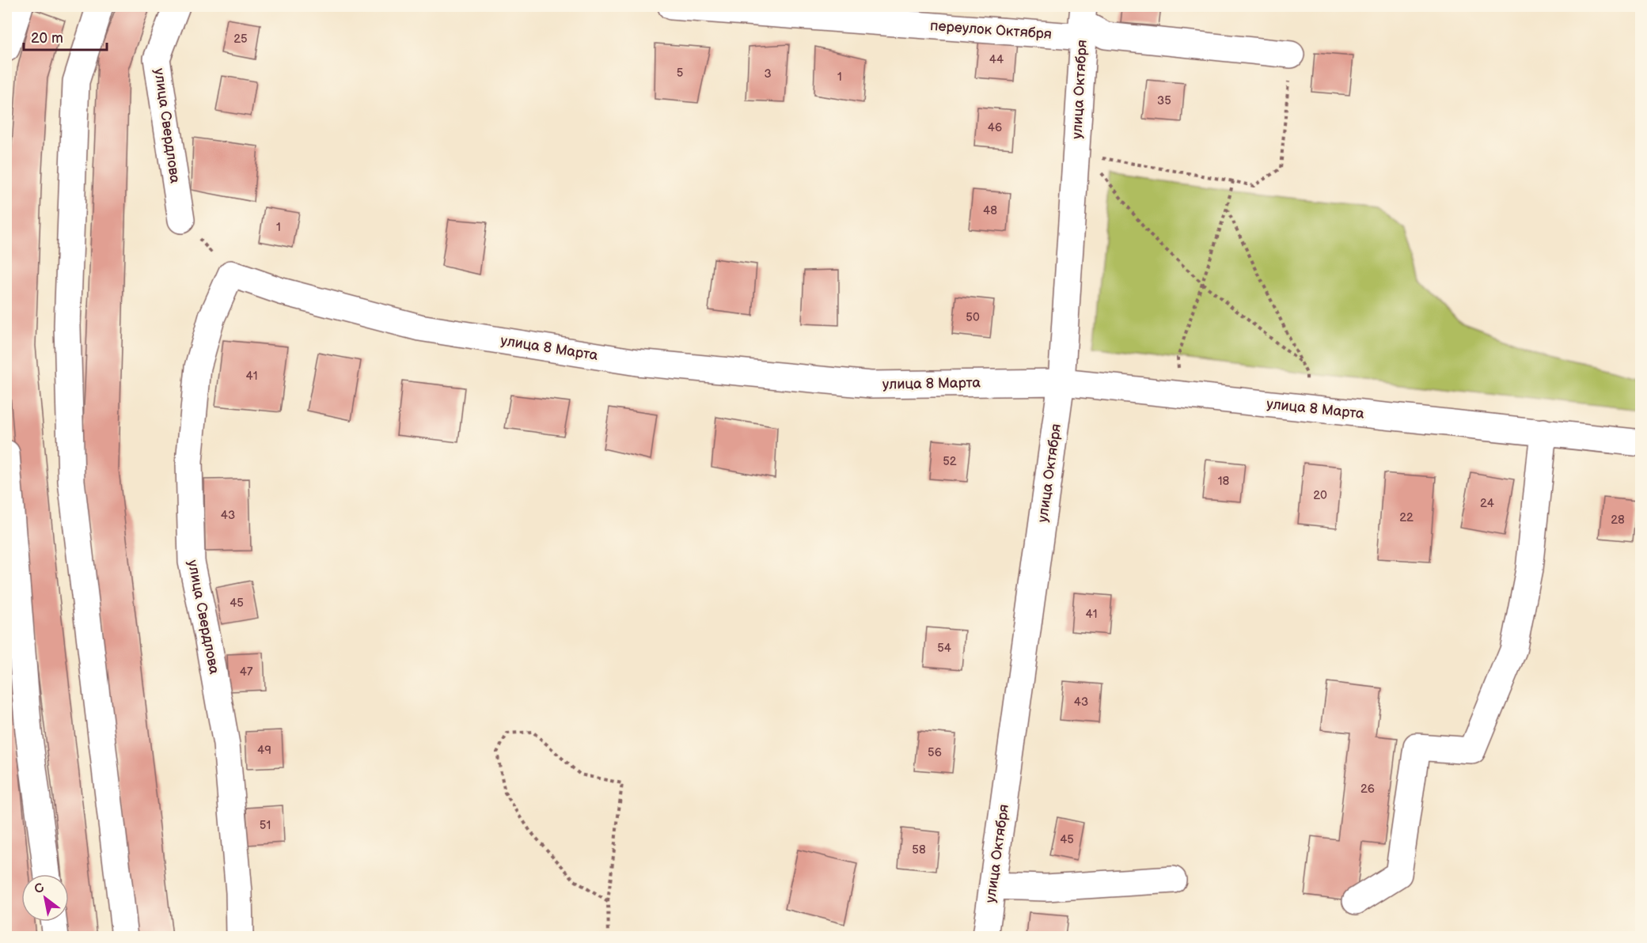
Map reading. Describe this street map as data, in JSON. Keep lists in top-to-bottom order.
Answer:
{
  "streets": {
    "street": [
      "переулок Октября",
      "улица Октября",
      "улица Свердлова",
      "улица 8 Марта"
    ]
  },
  "crossings": [
    ["переулок Октября", "улица Октября"],
    ["улица Октября", "улица 8 Марта"],
    ["улица Свердлова", "улица 8 Марта"]
  ],
  "house_numbers": [
    "25",
    "44",
    "5",
    "3",
    "1",
    "35",
    "46",
    "48",
    "1",
    "50",
    "41",
    "52",
    "18",
    "20",
    "24",
    "43",
    "22",
    "28",
    "45",
    "41",
    "54",
    "47",
    "43",
    "49",
    "56",
    "26",
    "51",
    "45",
    "58"
  ],
  "scale_bar": "20 m",
  "north": "top left"
}
